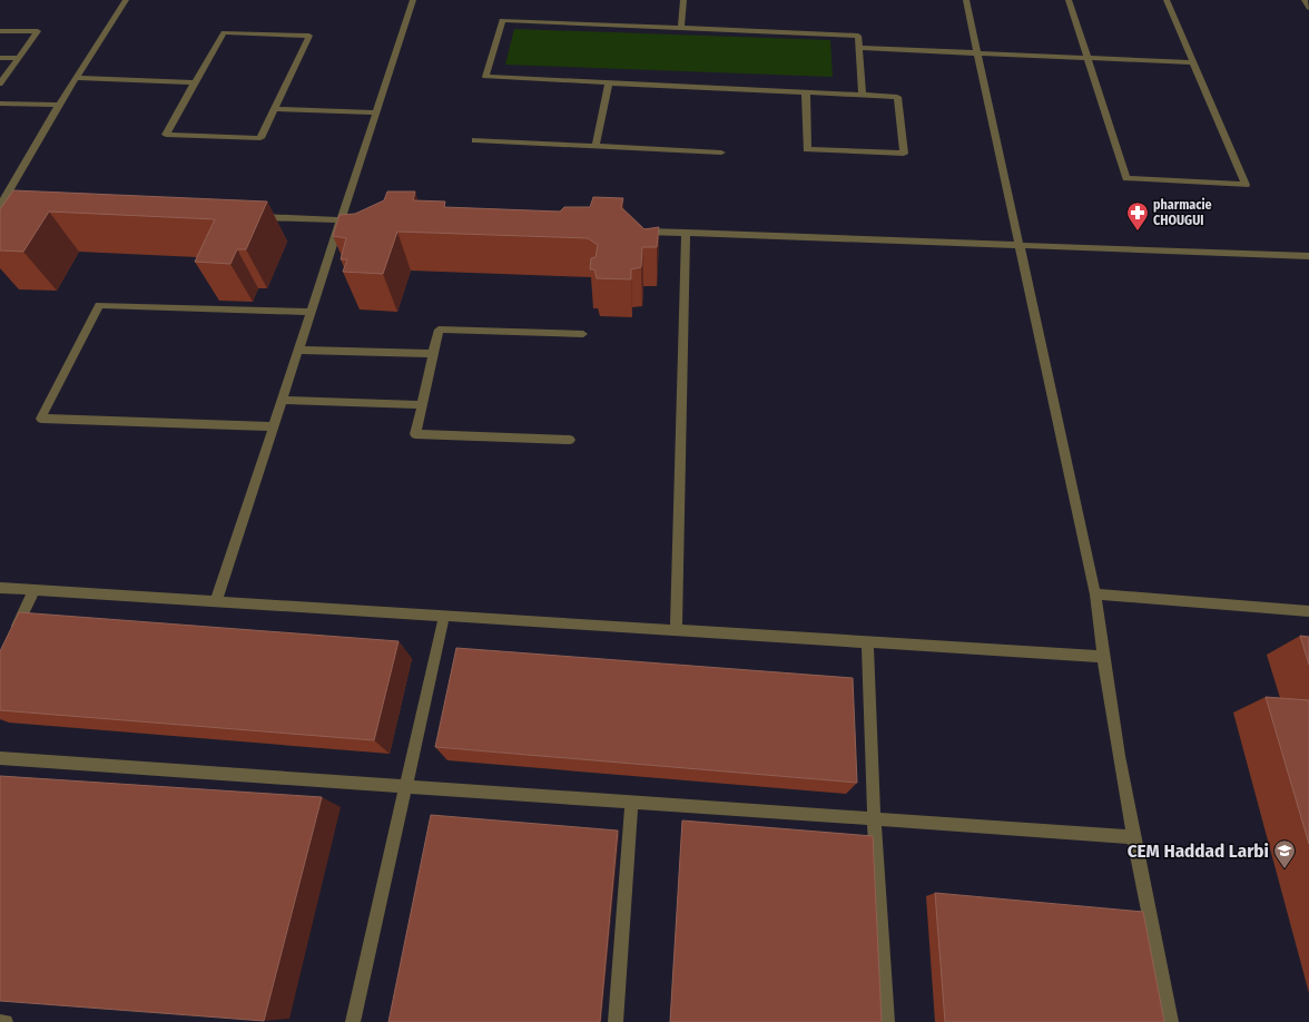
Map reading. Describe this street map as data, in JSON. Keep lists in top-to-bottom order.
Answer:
{
  "places": {
    "pharmacy": ["pharmacie CHOUGUI"],
    "school or university": ["CEM Haddad Larbi"]
  }
}
